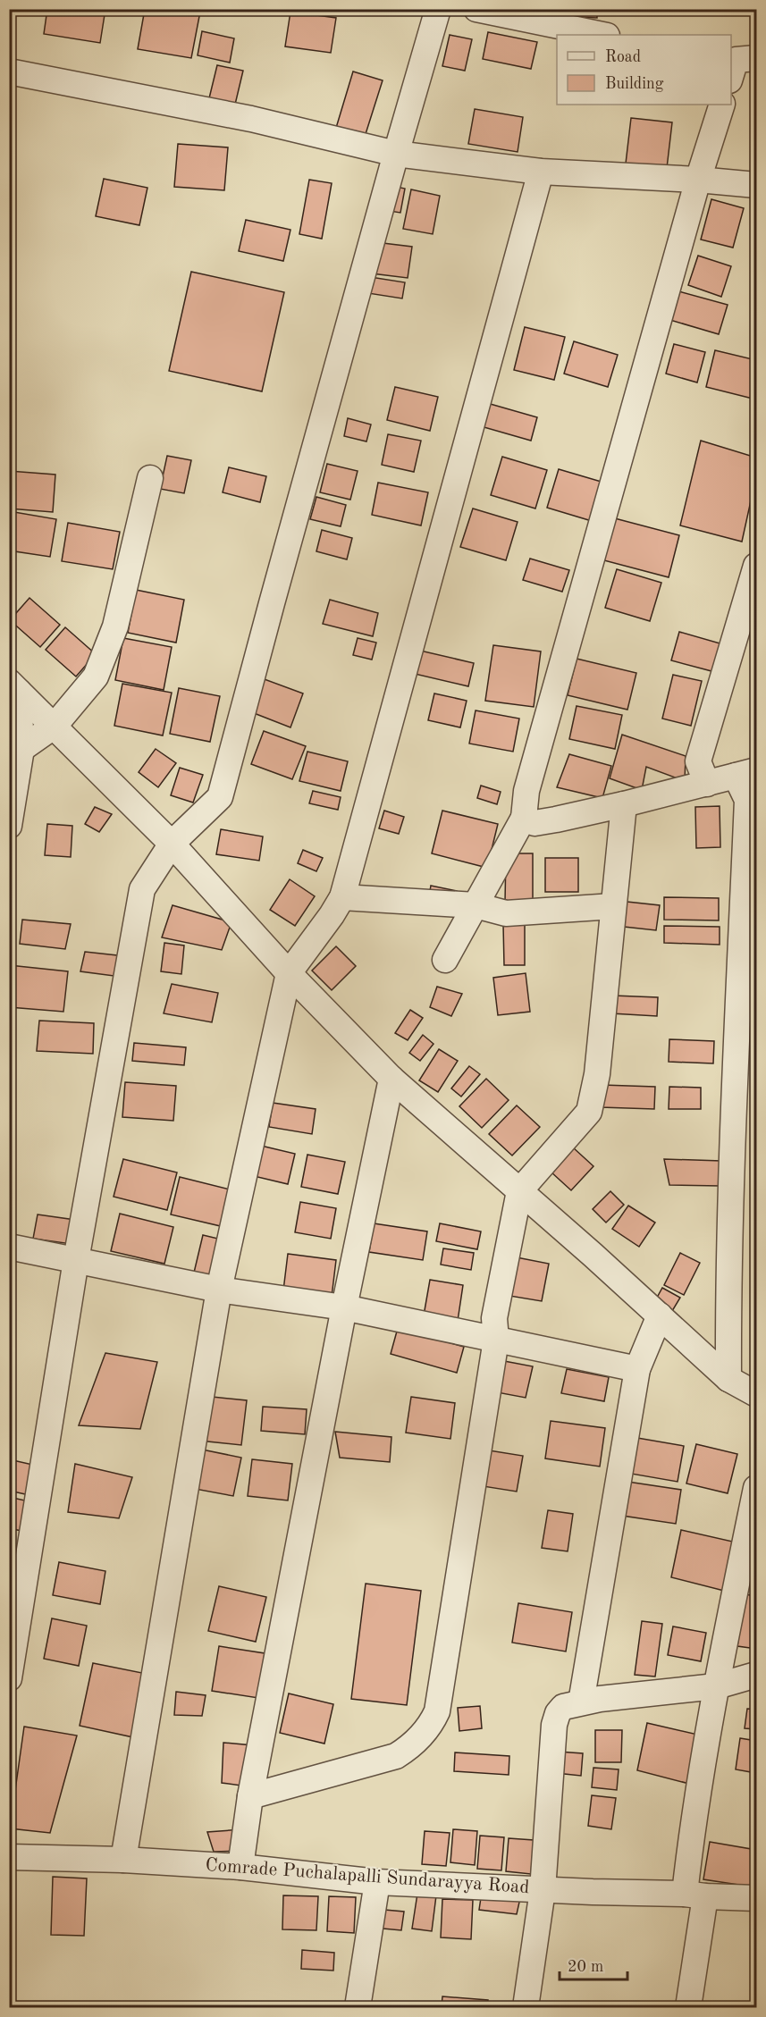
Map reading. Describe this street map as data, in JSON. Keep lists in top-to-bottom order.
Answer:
{
  "streets": {
    "street": ["Comrade Puchalapalli Sundarayya Road"]
  },
  "legend": ["Road", "Building"],
  "scale_bar": "20 m"
}
